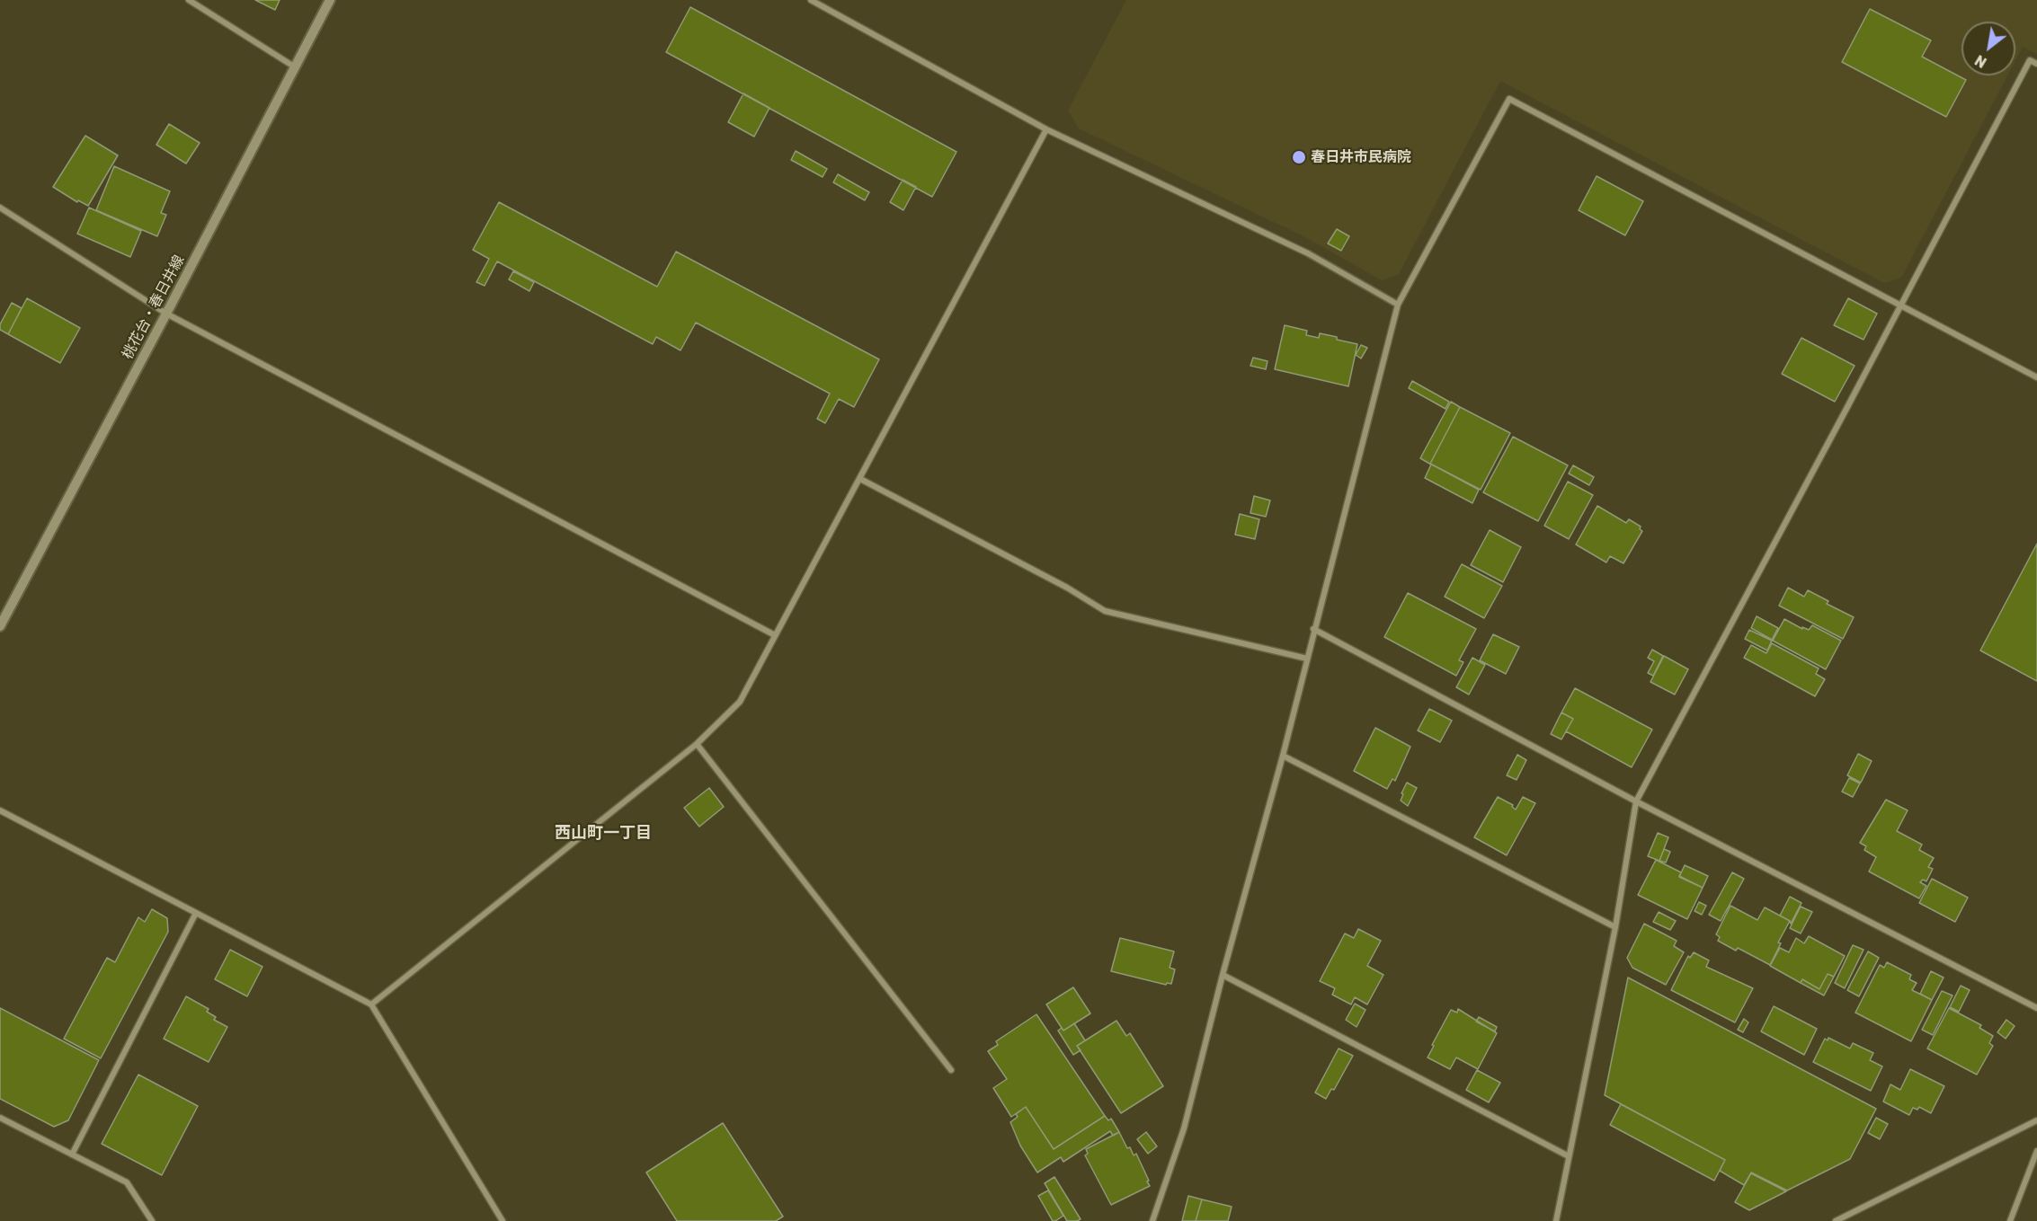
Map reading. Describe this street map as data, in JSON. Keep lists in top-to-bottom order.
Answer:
{
  "streets": {
    "street": ["桃花台・春日井線"]
  },
  "districts": ["西山町一丁目"],
  "places": ["春日井市民病院"],
  "north": "bottom left"
}
